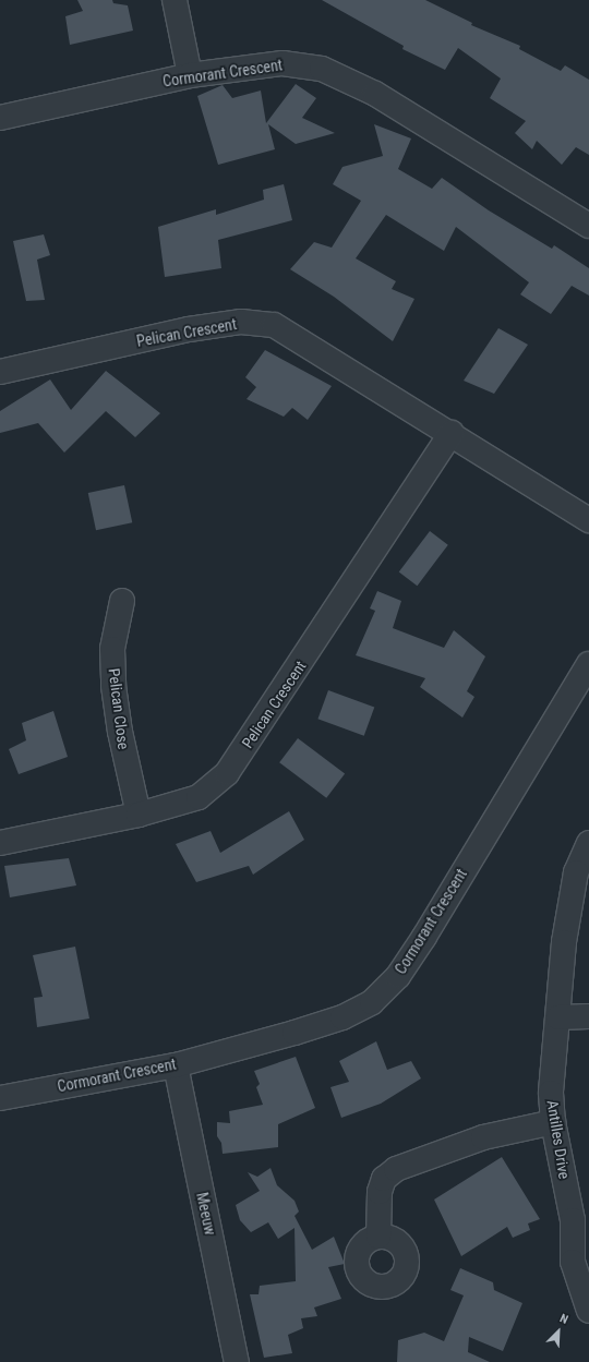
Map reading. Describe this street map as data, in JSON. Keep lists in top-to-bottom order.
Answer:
{
  "streets": {
    "street": [
      "Cormorant Crescent",
      "Pelican Crescent",
      "Pelican Close",
      "Antilles Drive",
      "Meeuw"
    ]
  },
  "crossings": [
    ["Cormorant Crescent", "Meeuw"],
    ["Pelican Crescent", "Pelican Close"]
  ],
  "north": "top right"
}
